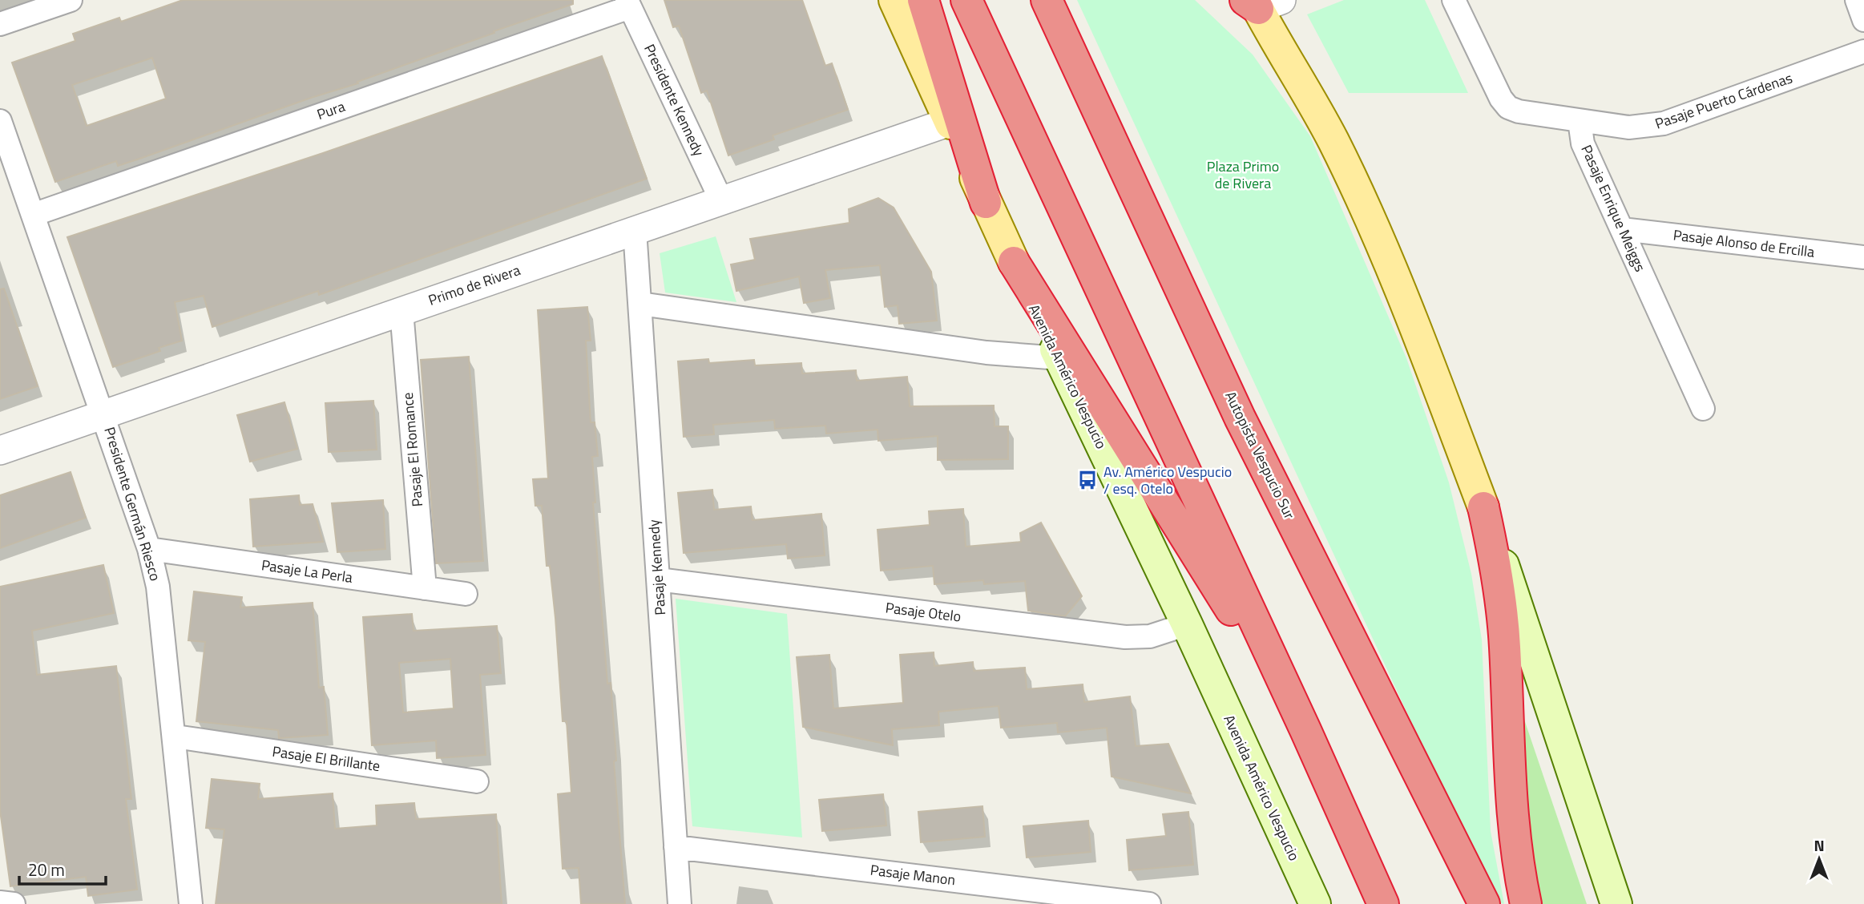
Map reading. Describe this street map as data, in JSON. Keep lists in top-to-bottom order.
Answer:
{
  "streets": {
    "highway": ["Autopista Vespucio Sur"],
    "main road": ["Avenida Américo Vespucio"],
    "street": [
      "Presidente Kennedy",
      "Pasaje Puerto Cárdenas",
      "Pura",
      "Pasaje Enrique Meiggs",
      "Pasaje Alonso de Ercilla",
      "Primo de Rivera",
      "Pasaje El Romance",
      "Presidente Germán Riesco",
      "Pasaje Kennedy",
      "Pasaje La Perla",
      "Pasaje Otelo",
      "Pasaje El Brillante",
      "Pasaje Manon"
    ]
  },
  "crossings": [
    ["Presidente Kennedy", "Pura"],
    ["Presidente Kennedy", "Primo de Rivera"],
    ["Pasaje Puerto Cárdenas", "Pasaje Enrique Meiggs"],
    ["Pura", "Presidente Germán Riesco"],
    ["Pasaje Enrique Meiggs", "Pasaje Alonso de Ercilla"],
    ["Primo de Rivera", "Avenida Américo Vespucio"],
    ["Primo de Rivera", "Pasaje El Romance"],
    ["Primo de Rivera", "Presidente Germán Riesco"],
    ["Primo de Rivera", "Pasaje Kennedy"],
    ["Avenida Américo Vespucio", "Pasaje Otelo"],
    ["Pasaje El Romance", "Pasaje La Perla"],
    ["Presidente Germán Riesco", "Pasaje La Perla"],
    ["Presidente Germán Riesco", "Pasaje El Brillante"],
    ["Pasaje Kennedy", "Pasaje Otelo"],
    ["Pasaje Kennedy", "Pasaje Manon"]
  ],
  "parks": ["Plaza Primo de Rivera"],
  "places": {
    "bus stop": ["Av. Américo Vespucio / esq. Otelo"]
  },
  "scale_bar": "20 m",
  "north": "top"
}
